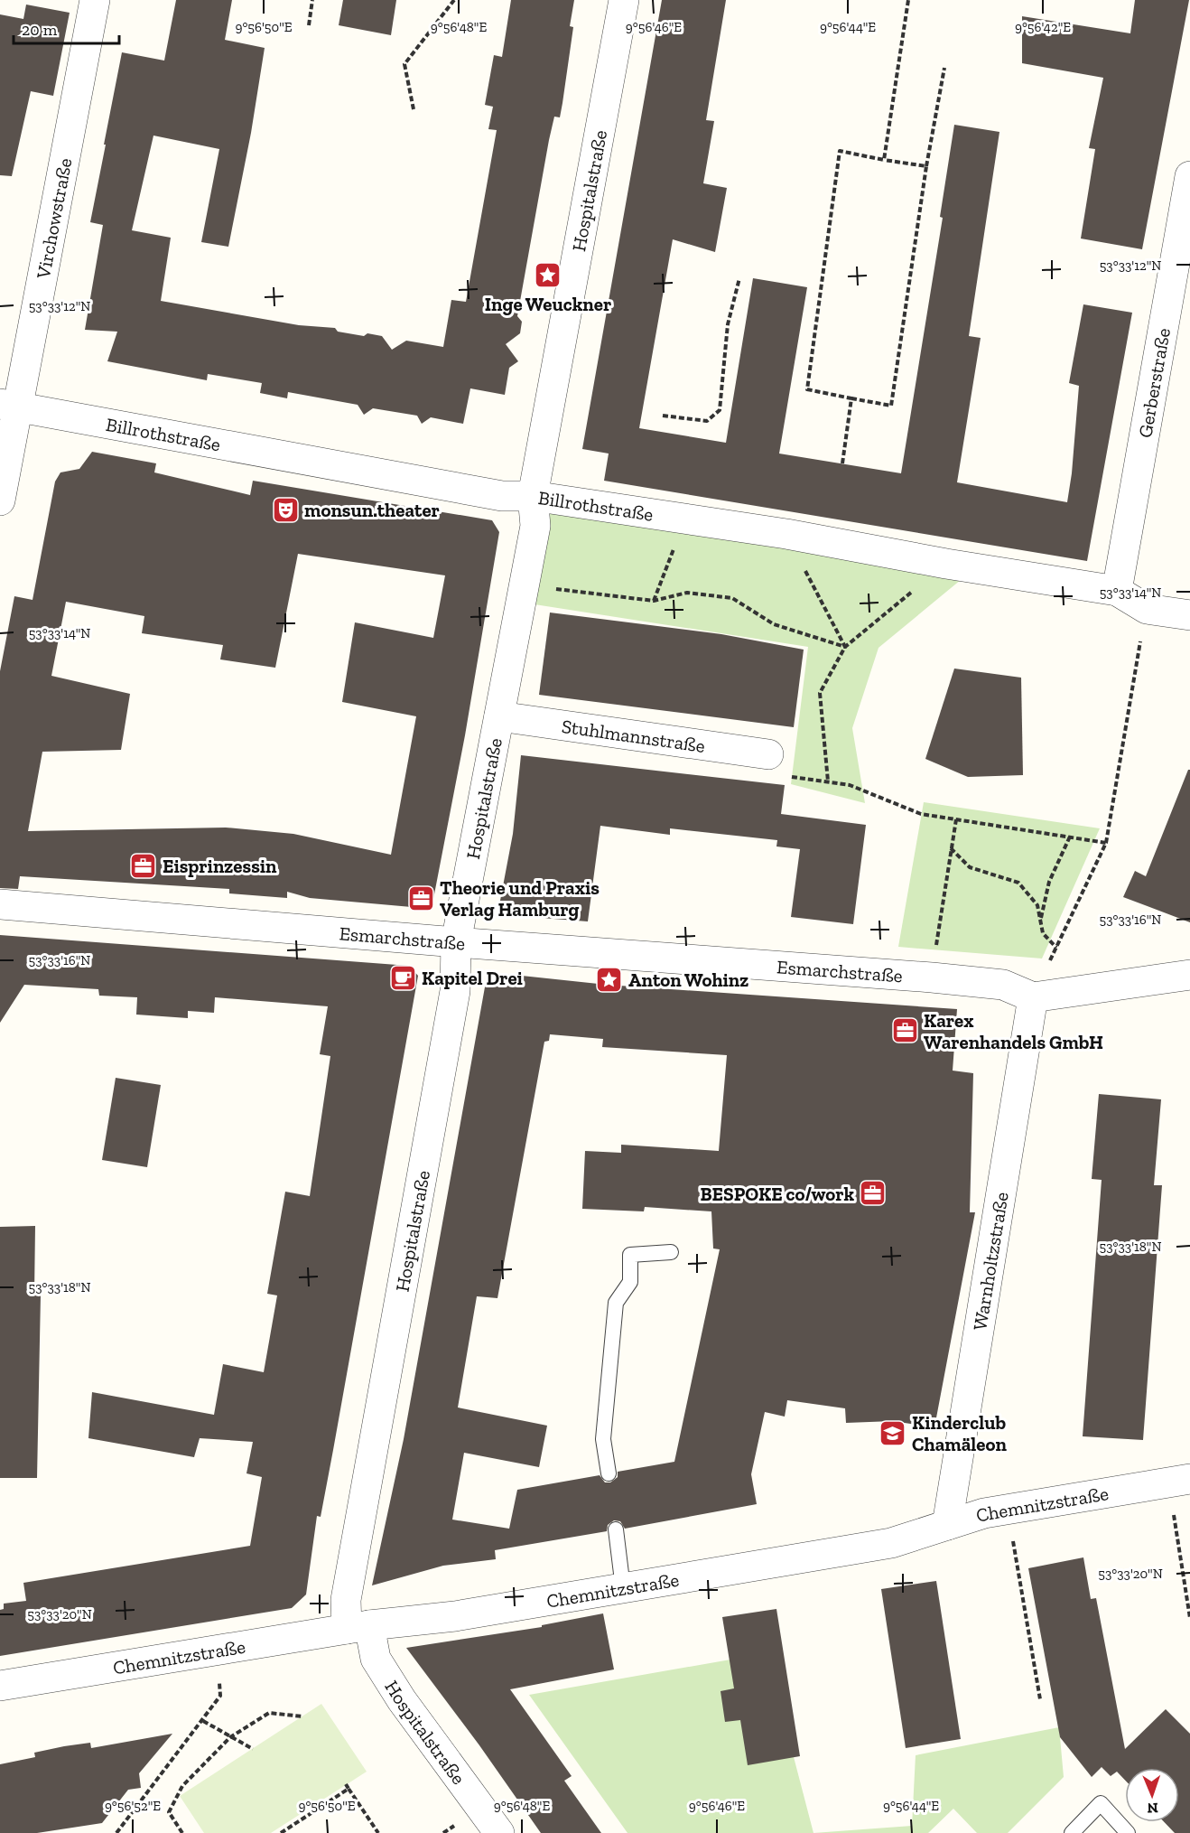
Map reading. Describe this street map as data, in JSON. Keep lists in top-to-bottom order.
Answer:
{
  "streets": {
    "street": [
      "Hospitalstraße",
      "Virchowstraße",
      "Gerberstraße",
      "Billrothstraße",
      "Stuhlmannstraße",
      "Esmarchstraße",
      "Warnholtzstraße",
      "Chemnitzstraße"
    ]
  },
  "crossings": [
    ["Hospitalstraße", "Billrothstraße"],
    ["Hospitalstraße", "Stuhlmannstraße"],
    ["Hospitalstraße", "Esmarchstraße"],
    ["Hospitalstraße", "Chemnitzstraße"],
    ["Virchowstraße", "Billrothstraße"],
    ["Gerberstraße", "Billrothstraße"],
    ["Esmarchstraße", "Warnholtzstraße"],
    ["Warnholtzstraße", "Chemnitzstraße"]
  ],
  "places": {
    "place": ["Inge Weuckner", "Anton Wohinz"],
    "theatre": ["monsun.theater"],
    "office": [
      "Eisprinzessin",
      "Theorie und Praxis Verlag Hamburg",
      "Karex Warenhandels GmbH",
      "BESPOKE co/work"
    ],
    "cafe": ["Kapitel Drei"],
    "school or university": ["Kinderclub Chamäleon"]
  },
  "scale_bar": "20 m",
  "north": "bottom",
  "coordinates": [
    "9°56'50\"E",
    "9°56'48\"E",
    "9°56'46\"E",
    "9°56'44\"E",
    "9°56'42\"E",
    "53°33'12\"N",
    "53°33'14\"N",
    "53°33'16\"N",
    "53°33'18\"N",
    "53°33'20\"N",
    "9°56'52\"E"
  ]
}
